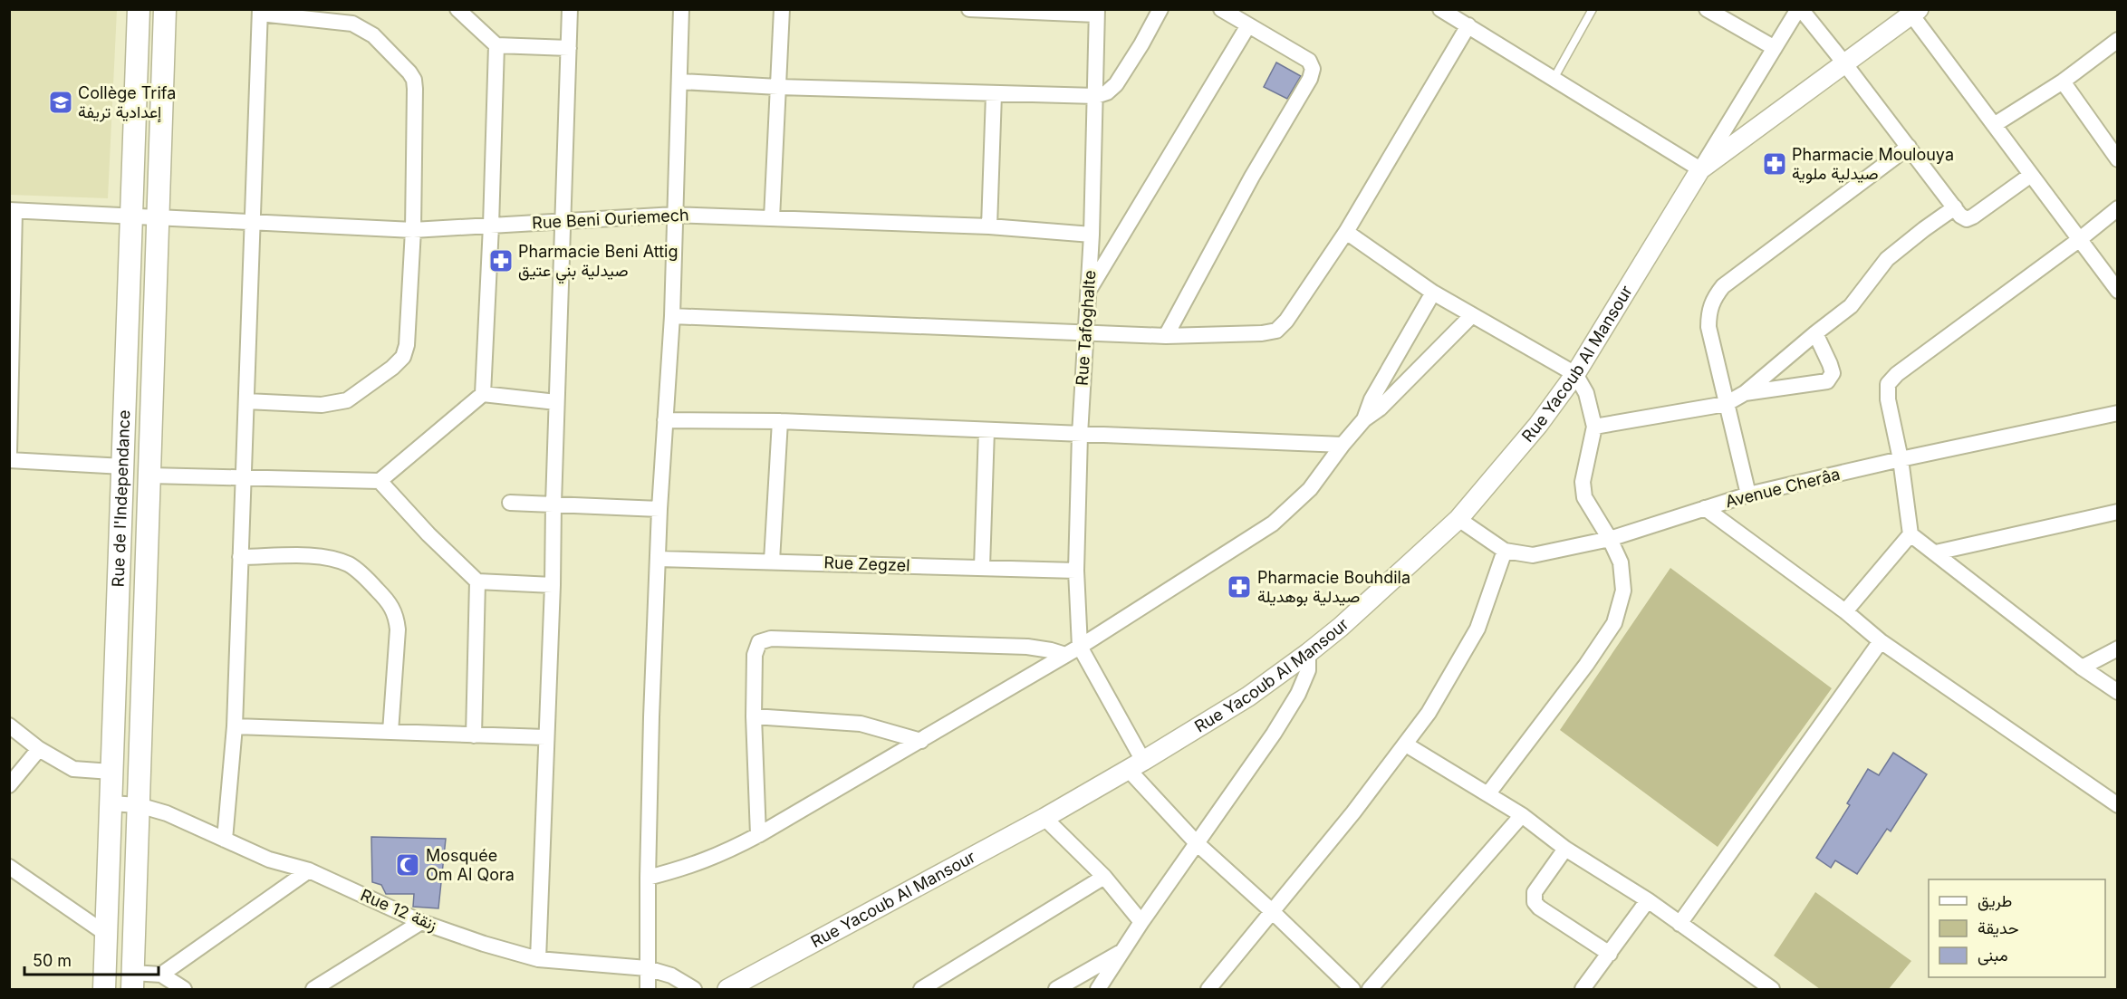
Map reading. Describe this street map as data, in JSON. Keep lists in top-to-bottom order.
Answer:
{
  "streets": {
    "main road": ["Rue de l'Independance"],
    "street": [
      "Rue Beni Ouriemech",
      "Rue Tafoghalte",
      "Rue Yacoub Al Mansour",
      "Avenue Cherâa",
      "Rue Zegzel",
      "Rue 12 زنقة"
    ]
  },
  "crossings": [
    ["Rue Beni Ouriemech", "Rue Tafoghalte"],
    ["Rue Beni Ouriemech", "Rue de l'Independance"],
    ["Rue Tafoghalte", "Rue Zegzel"],
    ["Rue Yacoub Al Mansour", "Avenue Cherâa"],
    ["Rue de l'Independance", "Rue 12 زنقة"]
  ],
  "places": {
    "school or university": ["Collège Trifa إعدادية تريفة"],
    "pharmacy": ["Pharmacie Moulouya صيدلية ملوية", "Pharmacie Beni Attig صيدلية بني عتيق", "Pharmacie Bouhdila صيدلية بوهديلة"],
    "mosque": ["Mosquée Om Al Qora"]
  },
  "legend": ["طريق", "حديقة", "مبنى"],
  "scale_bar": "50 m"
}
